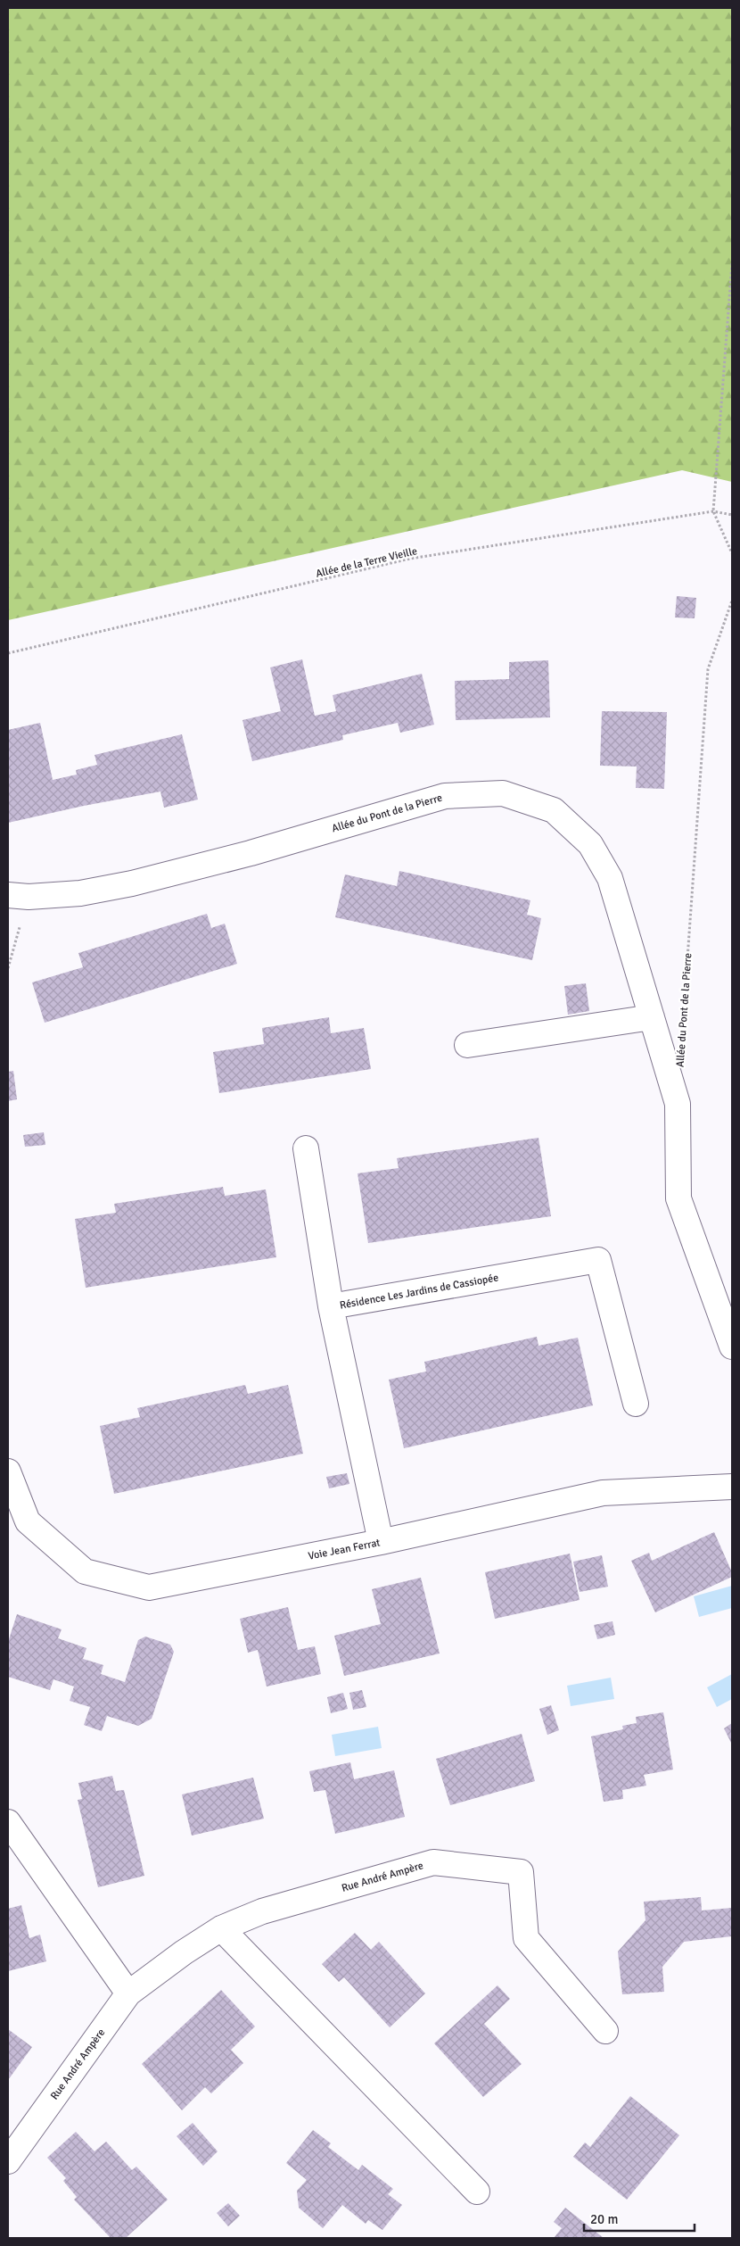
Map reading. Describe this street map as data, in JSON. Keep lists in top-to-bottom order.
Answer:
{
  "streets": {
    "street": [
      "Allée du Pont de la Pierre",
      "Résidence Les Jardins de Cassiopée",
      "Voie Jean Ferrat",
      "Rue André Ampère"
    ],
    "path": ["Allée de la Terre Vieille"]
  },
  "crossings": [
    ["Résidence Les Jardins de Cassiopée", "Voie Jean Ferrat"]
  ],
  "scale_bar": "20 m"
}
